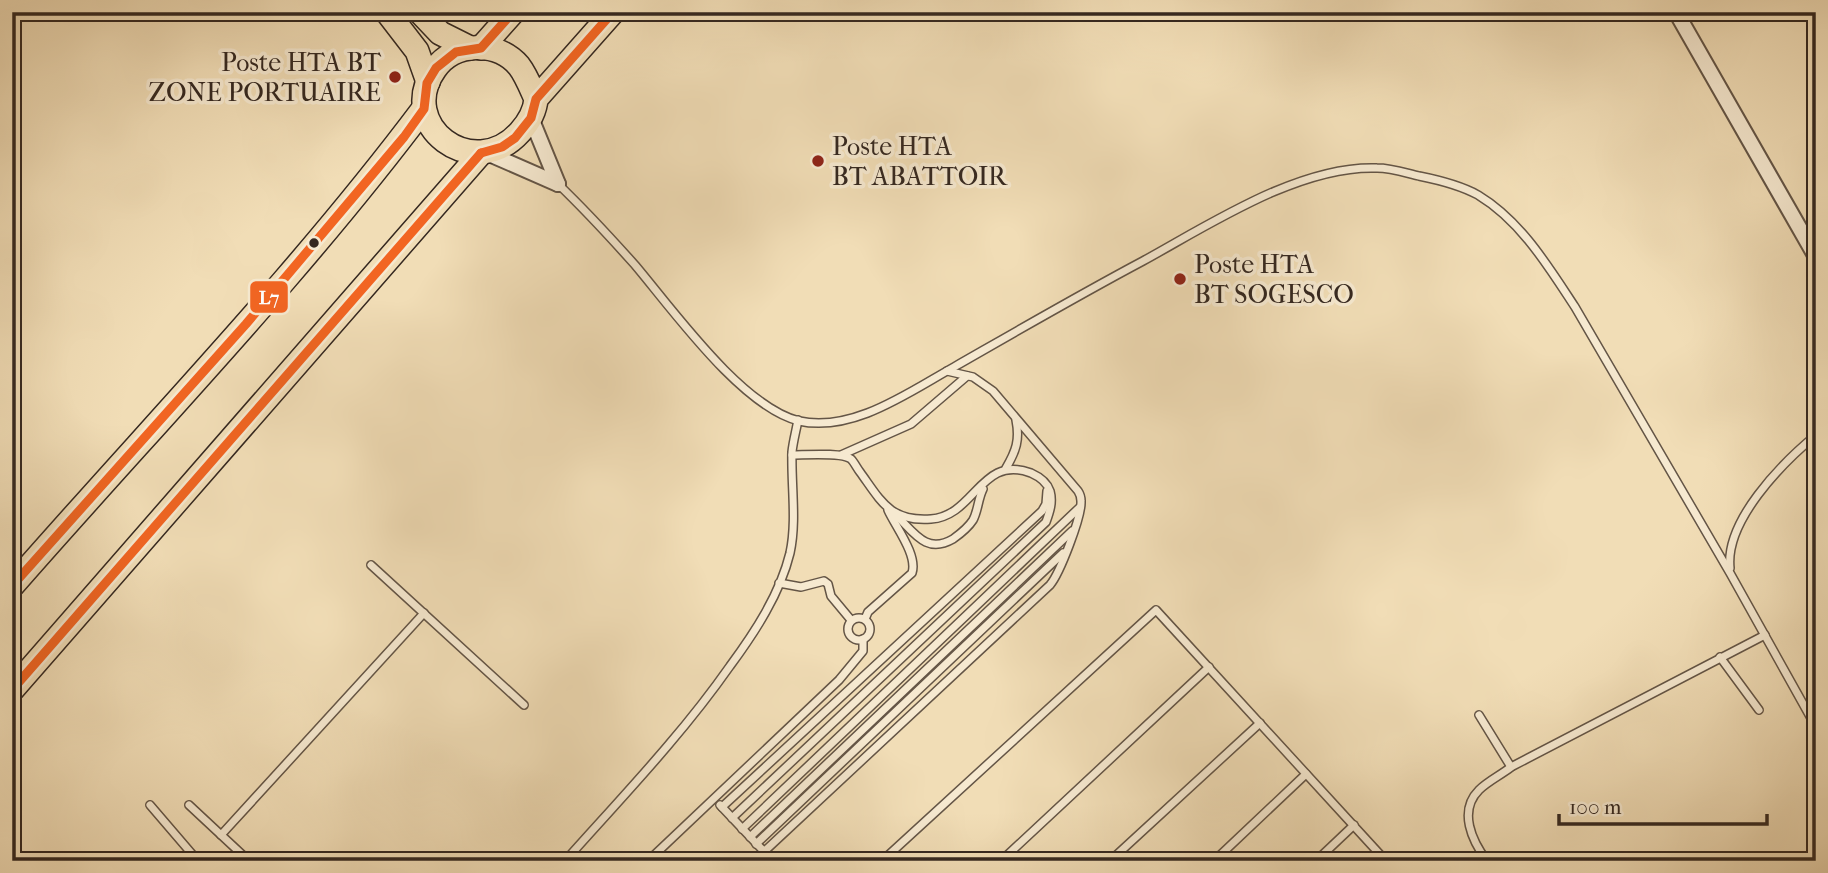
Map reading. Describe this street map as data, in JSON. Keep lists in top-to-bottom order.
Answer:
{
  "places": ["Poste HTA BT ZONE PORTUAIRE", "Poste HTA BT ABATTOIR", "Poste HTA BT SOGESCO"],
  "lines": ["transit line L7"],
  "scale_bar": "100 m"
}
